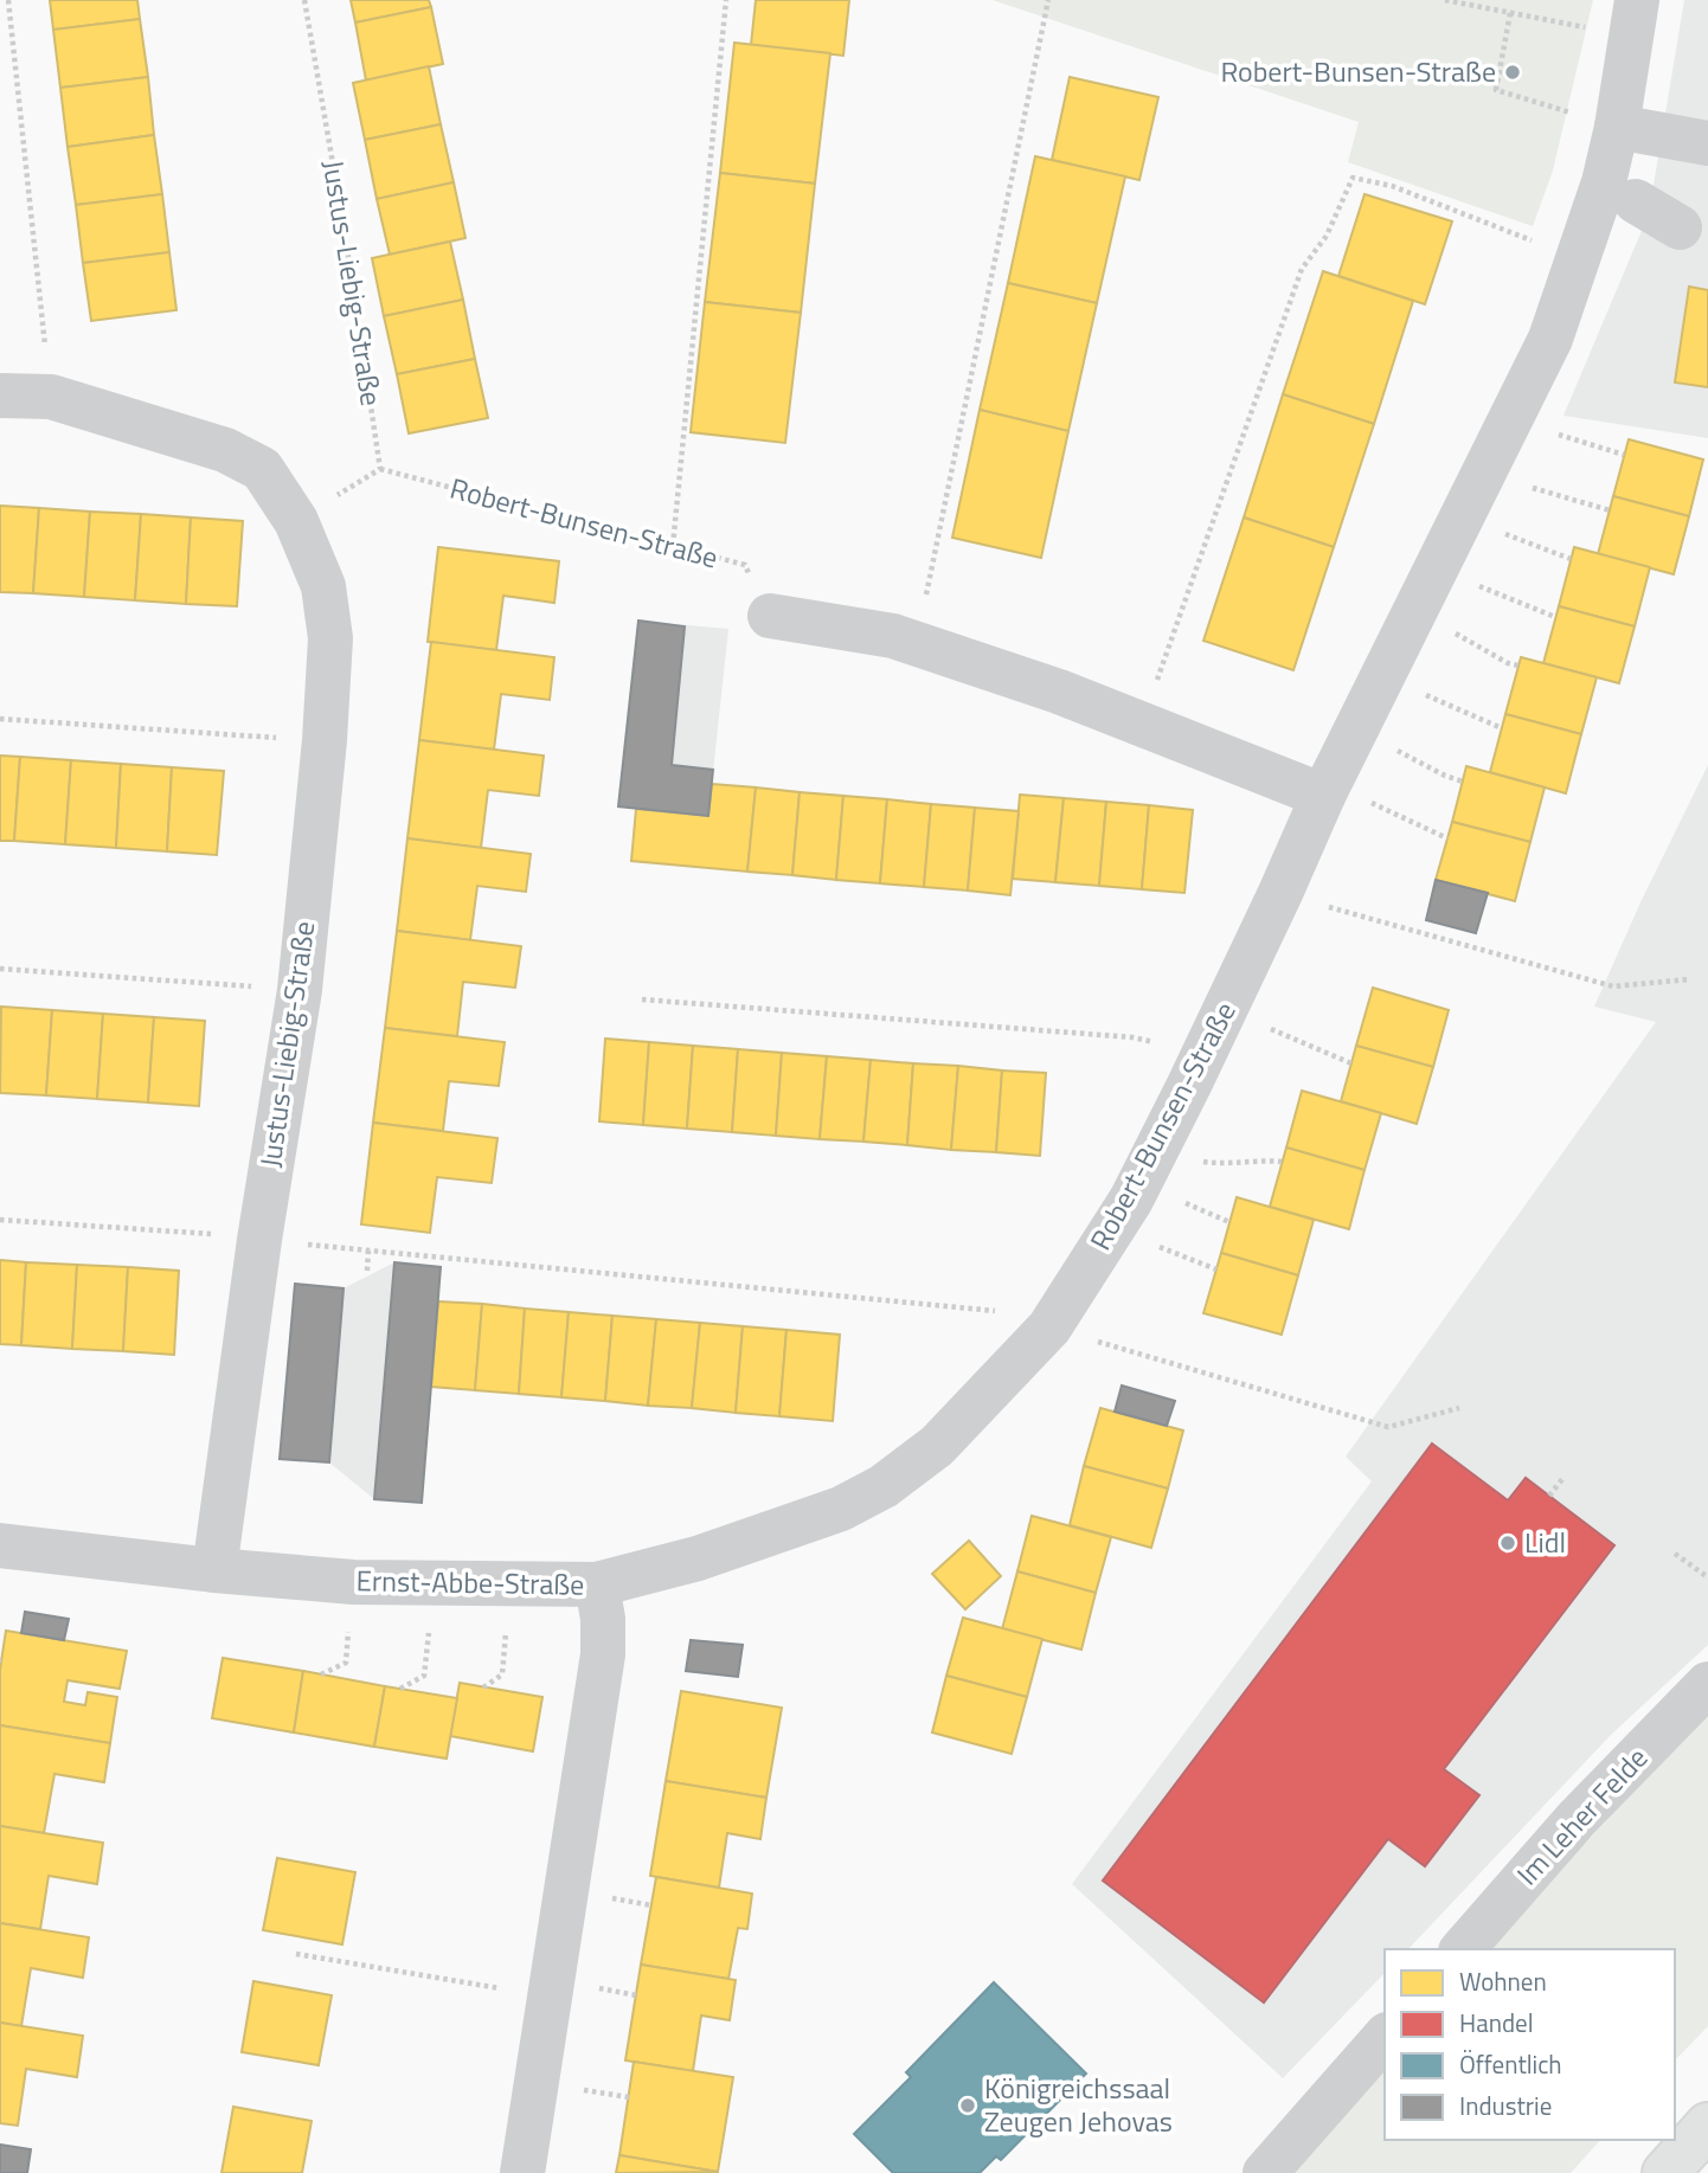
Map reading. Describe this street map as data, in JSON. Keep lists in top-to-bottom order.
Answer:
{
  "streets": {
    "street": [
      "Justus-Liebig-Straße",
      "Robert-Bunsen-Straße",
      "Ernst-Abbe-Straße",
      "Im Leher Felde"
    ]
  },
  "crossings": [
    ["Justus-Liebig-Straße", "Robert-Bunsen-Straße"],
    ["Justus-Liebig-Straße", "Ernst-Abbe-Straße"],
    ["Robert-Bunsen-Straße", "Ernst-Abbe-Straße"]
  ],
  "places": ["Robert-Bunsen-Straße", "Lidl", "Königreichssaal Zeugen Jehovas"],
  "legend": [
    "Wohnen",
    "Handel",
    "Öffentlich",
    "Industrie"
  ]
}
